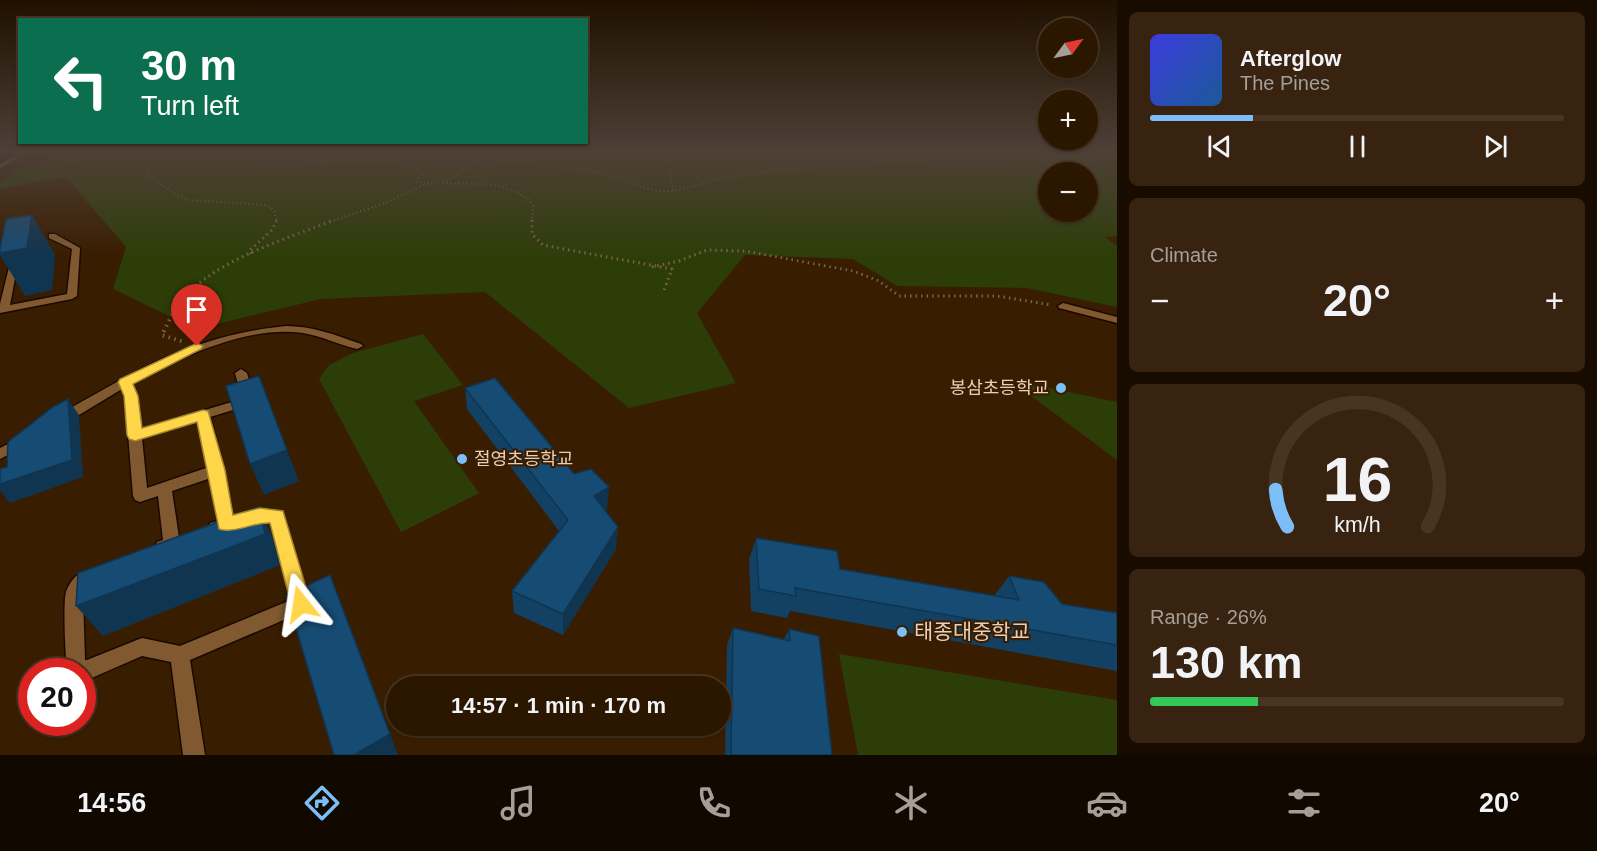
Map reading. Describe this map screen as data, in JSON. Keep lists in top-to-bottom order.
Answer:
{
  "places": ["봉삼초등학교", "절영초등학교", "태종대중학교"],
  "north": "top right",
  "page": {
    "map_buttons": ["+", "−"],
    "turn": ["30 m", "Turn left"],
    "song": ["Afterglow", "The Pines"],
    "tile": [
      "Climate",
      ["Range · 26%", "130 km"]
    ],
    "heat": ["−", "20°", "+"],
    "limit": "20",
    "trip": "14:57 · 1 min · 170 m",
    "tabs": ["14:56", "20°"],
    "gauge": ["16", "km/h"]
  }
}
